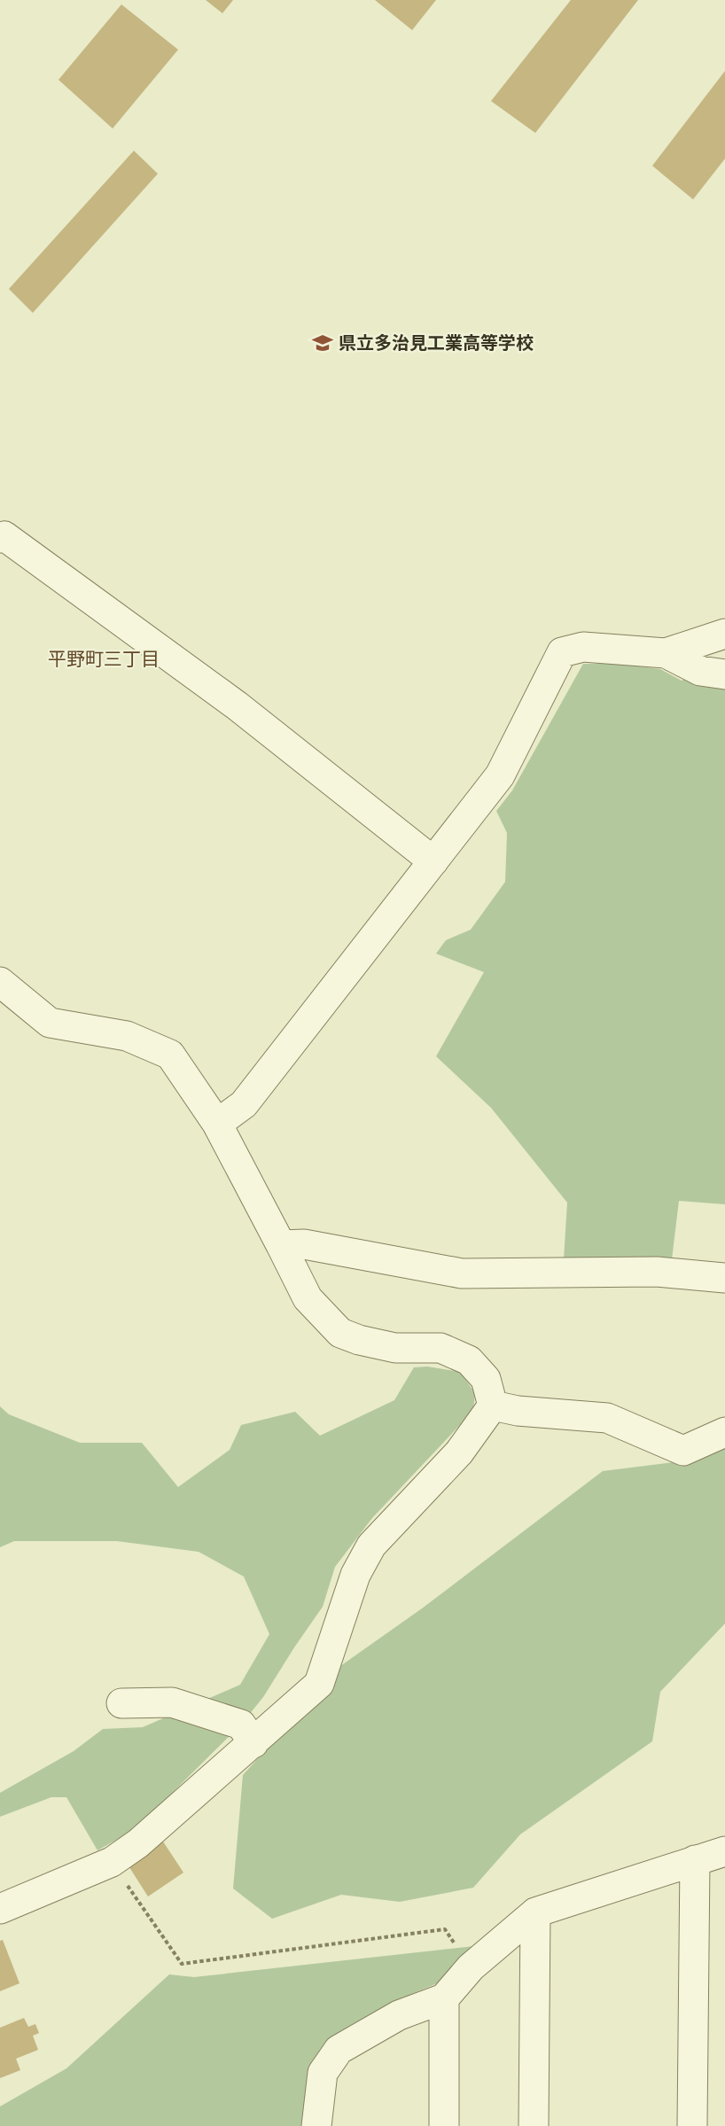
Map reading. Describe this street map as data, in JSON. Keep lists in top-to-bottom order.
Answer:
{
  "districts": ["平野町三丁目"],
  "places": {
    "school or university": ["県立多治見工業高等学校"]
  }
}
